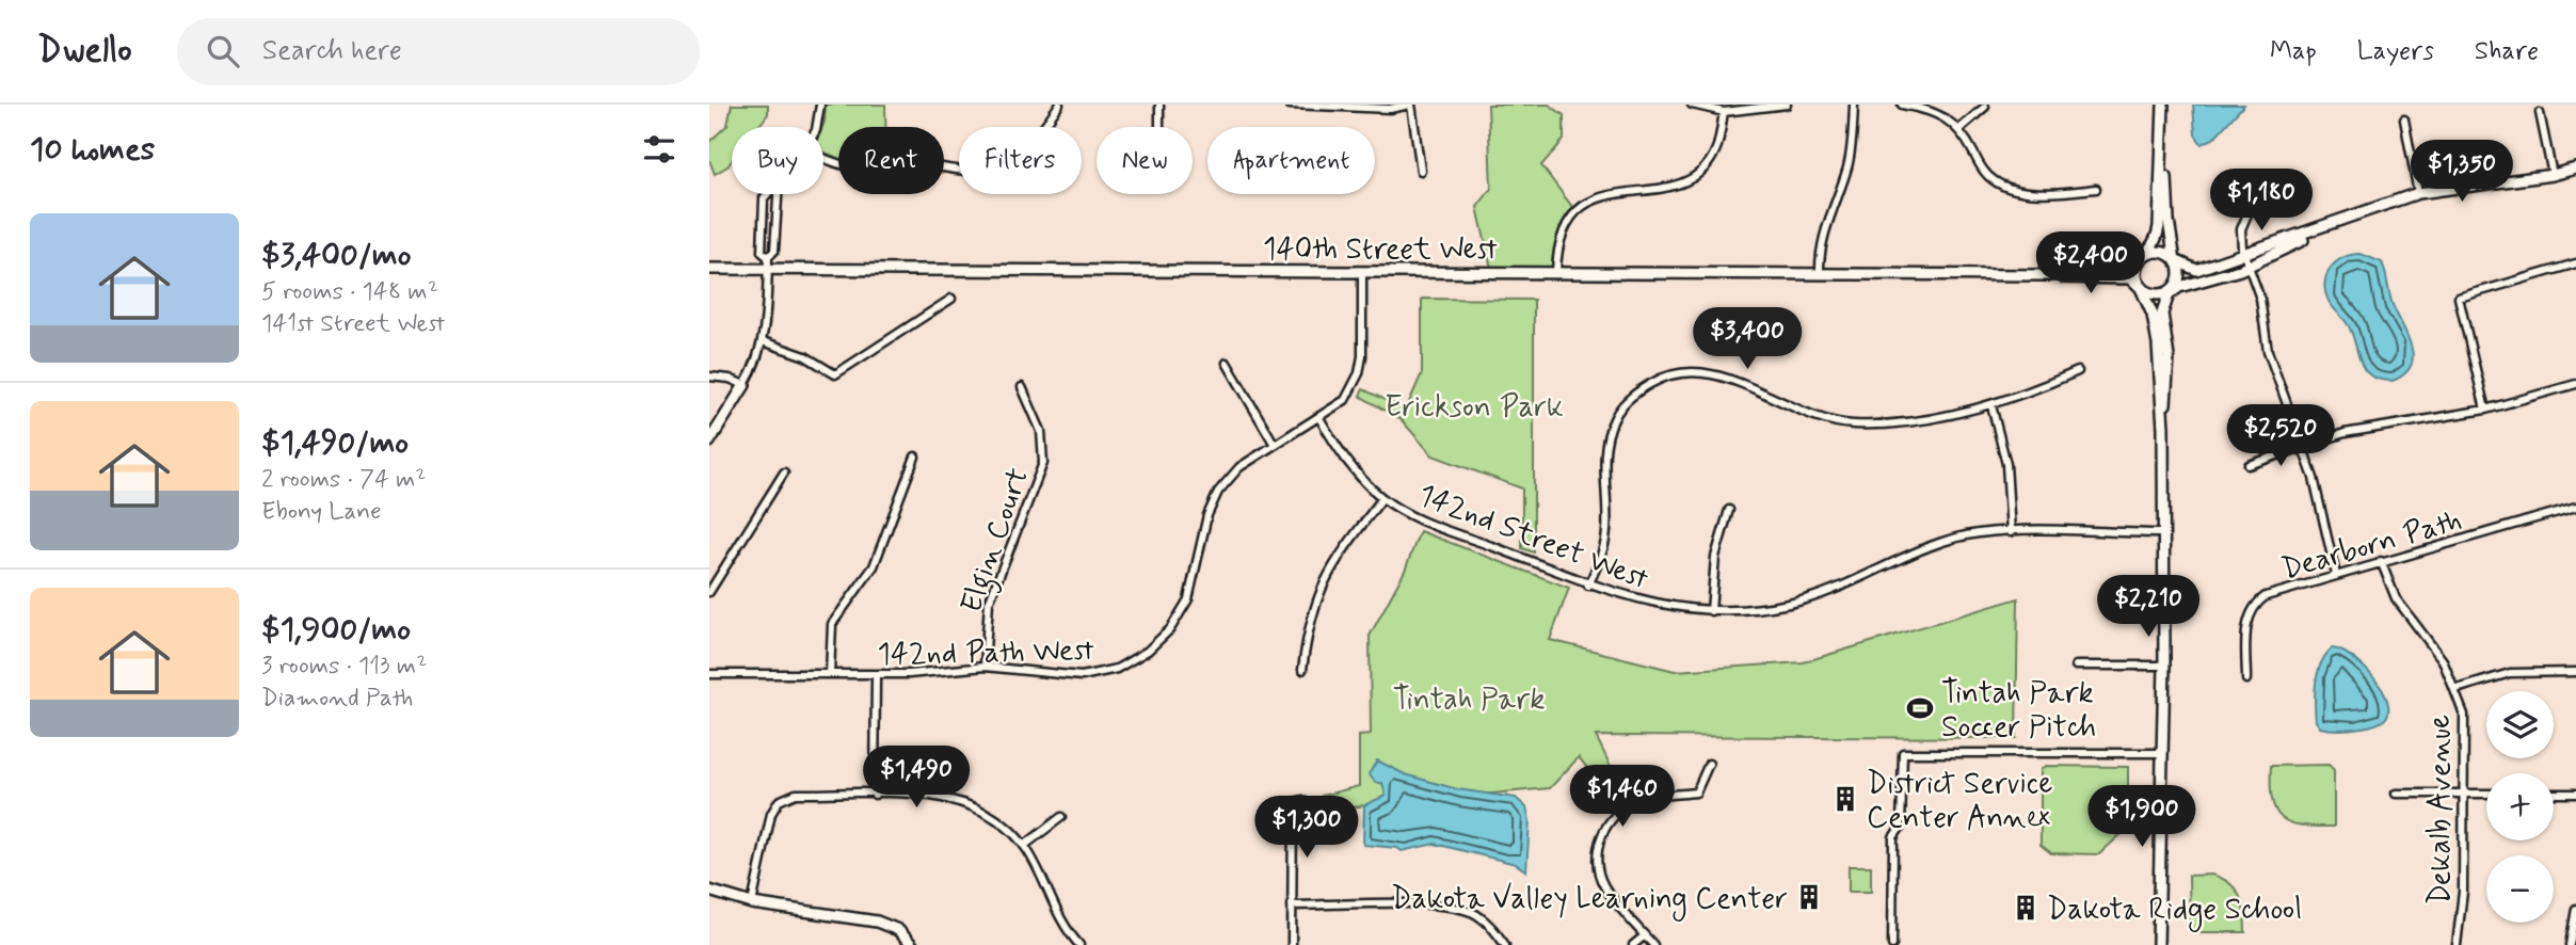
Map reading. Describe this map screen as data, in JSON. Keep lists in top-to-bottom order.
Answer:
{
  "streets": {
    "street": [
      "140th Street West",
      "142nd Street West",
      "Elgin Court",
      "Dearborn Path",
      "142nd Path West",
      "Dekalb Avenue"
    ]
  },
  "crossings": [
    ["140th Street West", "142nd Path West"],
    ["142nd Street West", "142nd Path West"],
    ["Elgin Court", "142nd Path West"],
    ["Dearborn Path", "Dekalb Avenue"]
  ],
  "parks": ["Erickson Park", "Tintah Park"],
  "places": {
    "sports": ["Tintah Park Soccer Pitch"],
    "building": ["District Service Center Annex", "Dakota Valley Learning Center", "Dakota Ridge School"]
  },
  "page": {
    "header": "Dwello",
    "search": "Search here",
    "nav": ["Map", "Layers", "Share"],
    "heading": "10 homes",
    "chip": [
      "Buy",
      "Rent",
      "Filters",
      "New",
      "Apartment"
    ],
    "price": [
      "$1,350",
      "$1,180",
      "$2,400",
      "$3,400",
      "$2,520",
      "$2,210",
      "$1,490",
      "$1,460",
      "$1,900",
      "$1,300"
    ],
    "list": [
      {
        "name": "$3,400/mo",
        "note": "5 rooms · 148 m² · 141st Street West"
      },
      {
        "name": "$1,490/mo",
        "note": "2 rooms · 74 m² · Ebony Lane"
      },
      {
        "name": "$1,900/mo",
        "note": "3 rooms · 113 m² · Diamond Path"
      }
    ],
    "map_buttons": ["+", "−"]
  }
}
